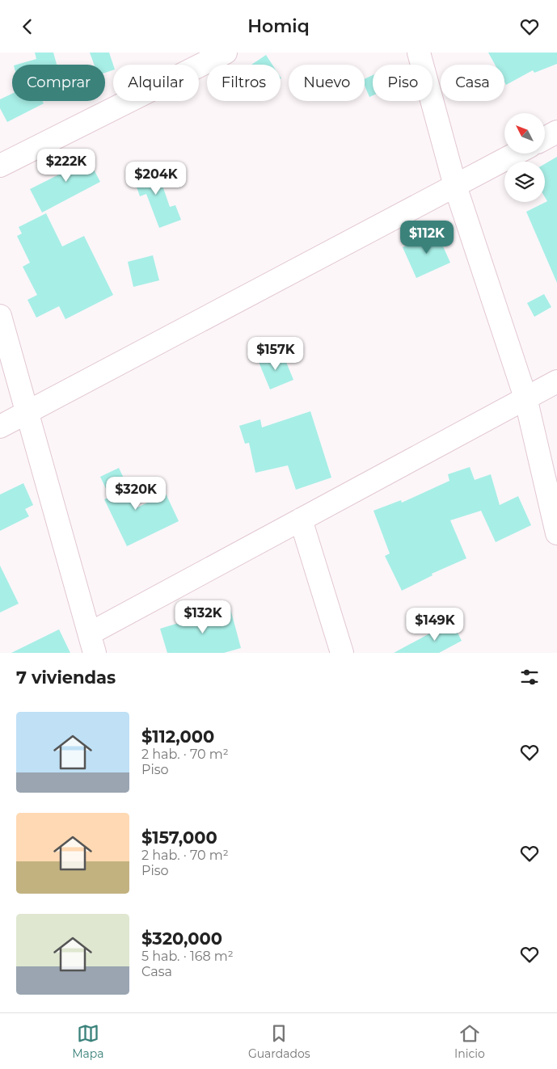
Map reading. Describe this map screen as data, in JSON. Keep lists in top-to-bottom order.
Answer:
{
  "north": "top left",
  "page": {
    "header": "Homiq",
    "chip": [
      "Comprar",
      "Alquilar",
      "Filtros",
      "Nuevo",
      "Piso",
      "Casa"
    ],
    "price": [
      "$222K",
      "$204K",
      "$112K",
      "$157K",
      "$320K",
      "$132K",
      "$149K"
    ],
    "heading": "7 viviendas",
    "list": [
      {
        "name": "$112,000",
        "note": "2 hab. · 70 m² · Piso"
      },
      {
        "name": "$157,000",
        "note": "2 hab. · 70 m² · Piso"
      },
      {
        "name": "$320,000",
        "note": "5 hab. · 168 m² · Casa"
      }
    ],
    "tabs": ["Mapa", "Guardados", "Inicio"]
  }
}
